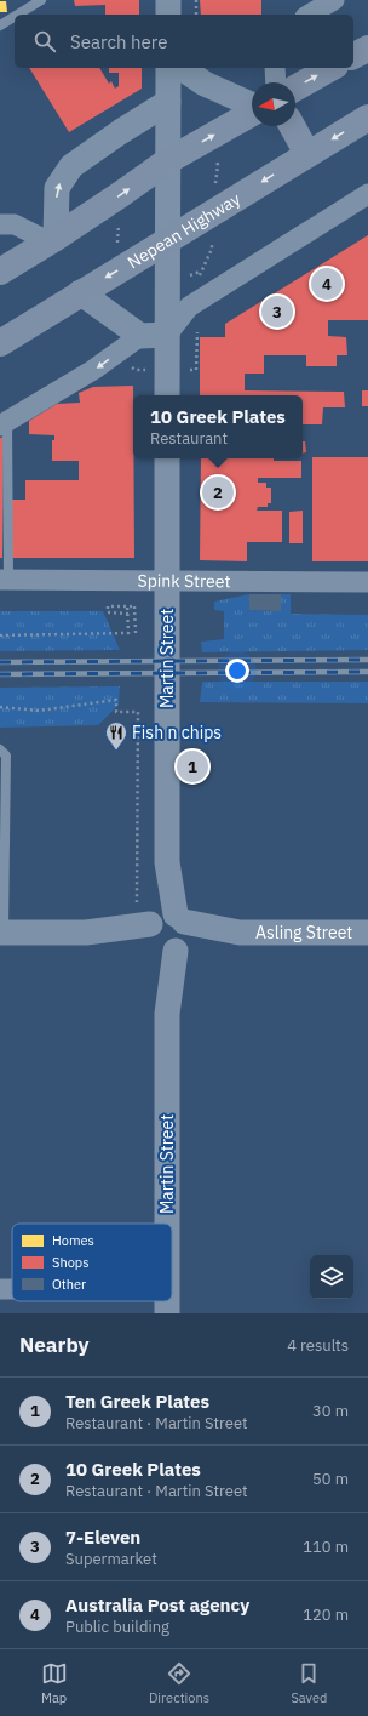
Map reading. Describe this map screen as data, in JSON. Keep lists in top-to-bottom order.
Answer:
{
  "streets": {
    "highway": ["Nepean Highway"],
    "street": ["Spink Street", "Martin Street", "Asling Street"]
  },
  "crossings": [
    ["Spink Street", "Martin Street"],
    ["Martin Street", "Asling Street"]
  ],
  "places": {
    "restaurant": ["Fish n chips"]
  },
  "legend": ["Homes", "Shops", "Other"],
  "north": "left",
  "page": {
    "search": "Search here",
    "pins": [
      "4",
      "3",
      "2",
      "1"
    ],
    "popup": ["10 Greek Plates", "Restaurant"],
    "heading": ["Nearby", "4 results"],
    "list": [
      {
        "mark": "1",
        "name": "Ten Greek Plates",
        "note": "Restaurant · Martin Street",
        "value": "30 m"
      },
      {
        "mark": "2",
        "name": "10 Greek Plates",
        "note": "Restaurant · Martin Street",
        "value": "50 m"
      },
      {
        "mark": "3",
        "name": "7-Eleven",
        "note": "Supermarket",
        "value": "110 m"
      },
      {
        "mark": "4",
        "name": "Australia Post agency",
        "note": "Public building",
        "value": "120 m"
      }
    ],
    "nav": ["Map", "Directions", "Saved"]
  }
}
